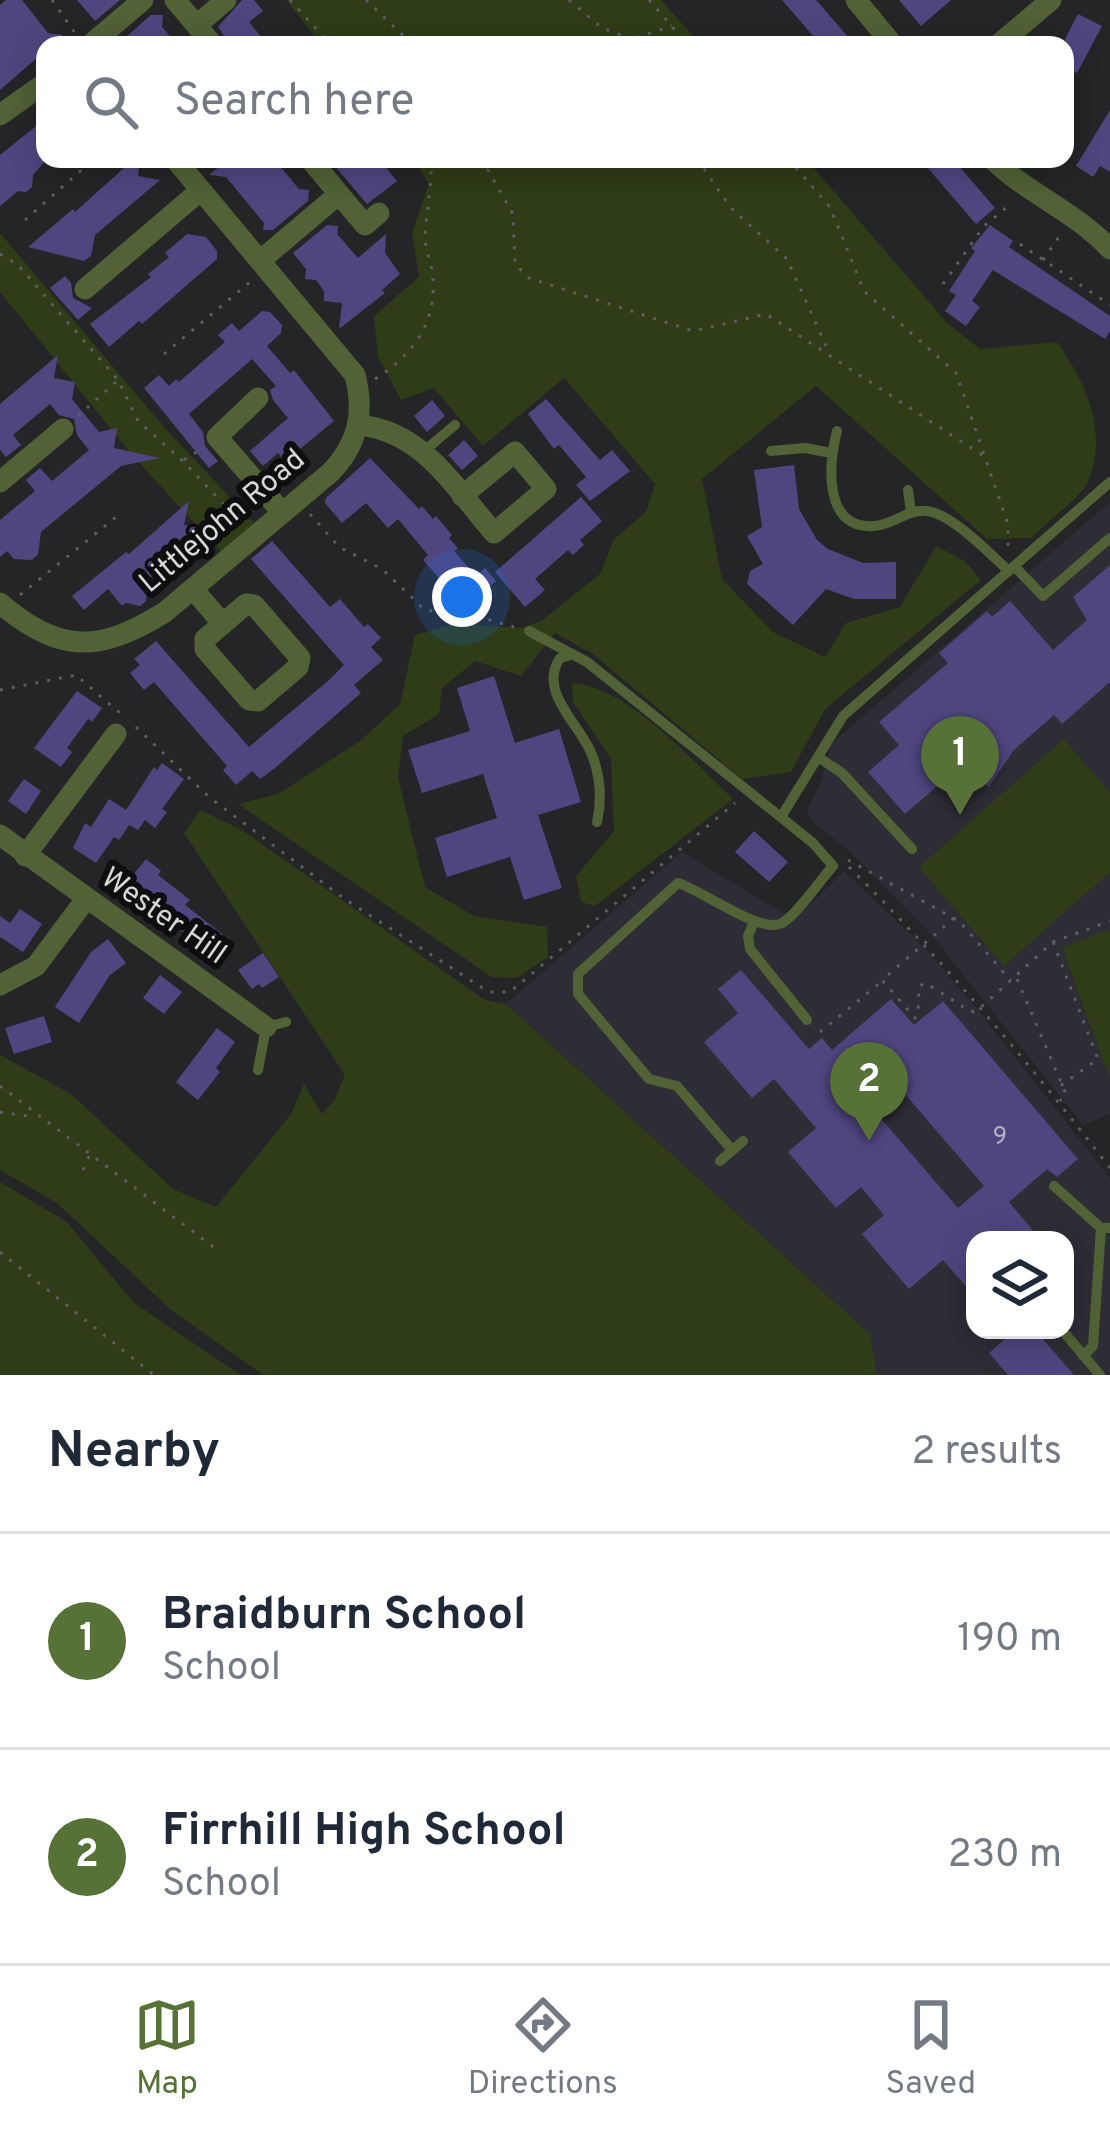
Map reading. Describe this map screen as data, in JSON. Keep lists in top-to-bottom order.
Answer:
{
  "streets": {
    "street": ["Littlejohn Road", "Wester Hill"]
  },
  "house_numbers": ["9"],
  "page": {
    "search": "Search here",
    "pins": ["1", "2"],
    "heading": ["Nearby", "2 results"],
    "list": [
      {
        "mark": "1",
        "name": "Braidburn School",
        "note": "School",
        "value": "190 m"
      },
      {
        "mark": "2",
        "name": "Firrhill High School",
        "note": "School",
        "value": "230 m"
      }
    ],
    "nav": ["Map", "Directions", "Saved"]
  }
}
